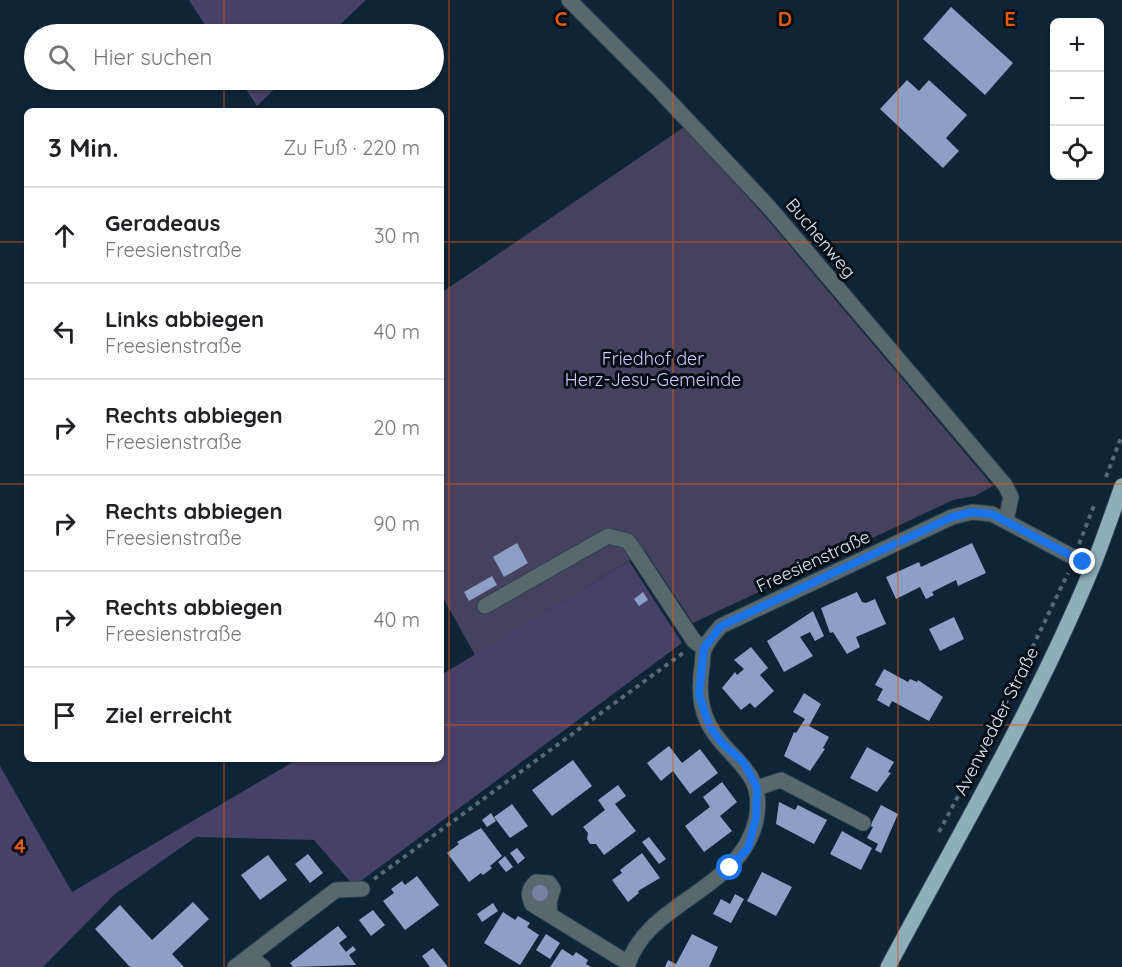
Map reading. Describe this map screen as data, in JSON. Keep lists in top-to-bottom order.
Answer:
{
  "streets": {
    "main road": ["Avenwedder Straße"],
    "street": ["Buchenweg", "Freesienstraße"]
  },
  "crossings": [
    ["Buchenweg", "Freesienstraße"],
    ["Freesienstraße", "Avenwedder Straße"]
  ],
  "parks": ["Friedhof der Herz-Jesu-Gemeinde"],
  "page": {
    "map_buttons": ["+", "−"],
    "search": "Hier suchen",
    "heading": ["3 Min.", "Zu Fuß · 220 m"],
    "list": [
      ["Geradeaus", "Freesienstraße", "30 m"],
      ["Links abbiegen", "Freesienstraße", "40 m"],
      ["Rechts abbiegen", "Freesienstraße", "20 m"],
      ["Rechts abbiegen", "Freesienstraße", "90 m"],
      ["Rechts abbiegen", "Freesienstraße", "40 m"],
      "Ziel erreicht"
    ]
  },
  "grid": {
    "columns": ["C", "D", "E"],
    "rows": ["4"]
  }
}
